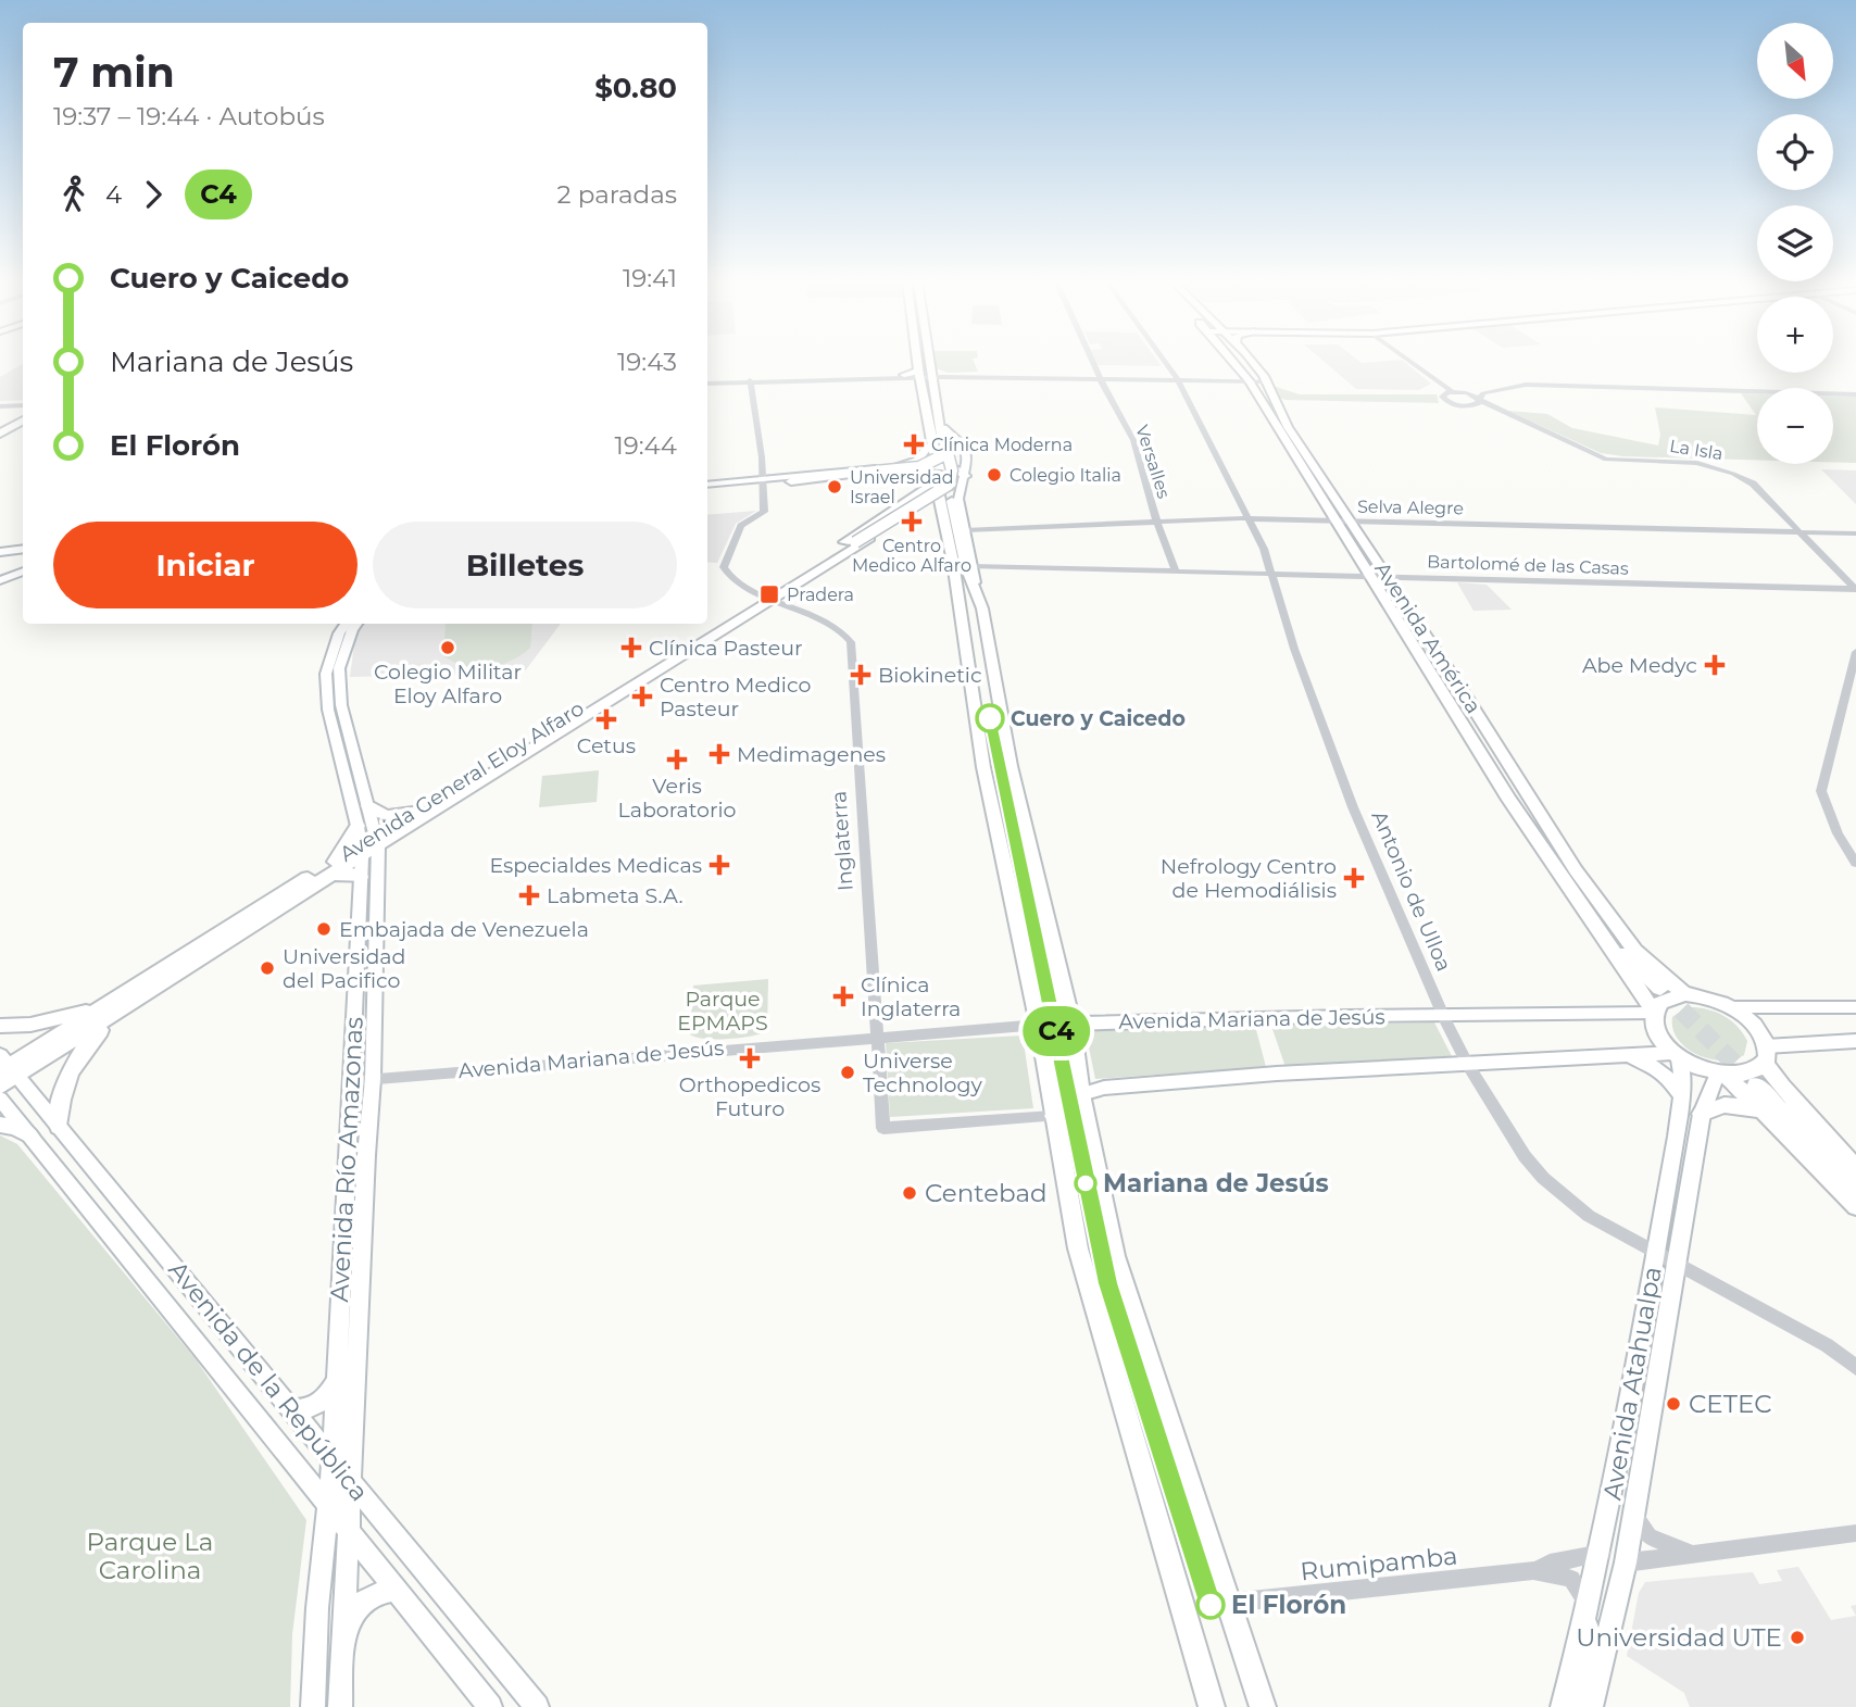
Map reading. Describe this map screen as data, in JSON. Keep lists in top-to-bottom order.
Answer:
{
  "streets": {
    "main road": [
      "Avenida América",
      "Avenida General Eloy Alfaro",
      "Avenida Mariana de Jesús",
      "Avenida Río Amazonas",
      "Avenida de la República",
      "Avenida Atahualpa"
    ],
    "street": [
      "La Isla",
      "Versalles",
      "Selva Alegre",
      "Bartolomé de las Casas",
      "Inglaterra",
      "Antonio de Ulloa",
      "Rumipamba"
    ]
  },
  "crossings": [
    ["La Isla", "Selva Alegre"],
    ["La Isla", "Bartolomé de las Casas"],
    ["Versalles", "Selva Alegre"],
    ["Versalles", "Bartolomé de las Casas"],
    ["Selva Alegre", "Avenida América"],
    ["Selva Alegre", "Antonio de Ulloa"],
    ["Bartolomé de las Casas", "Avenida América"],
    ["Bartolomé de las Casas", "Antonio de Ulloa"],
    ["Avenida América", "Avenida Mariana de Jesús"],
    ["Avenida América", "Avenida Atahualpa"],
    ["Avenida General Eloy Alfaro", "Inglaterra"],
    ["Avenida General Eloy Alfaro", "Avenida Río Amazonas"],
    ["Avenida General Eloy Alfaro", "Avenida de la República"],
    ["Inglaterra", "Avenida Mariana de Jesús"],
    ["Antonio de Ulloa", "Avenida Mariana de Jesús"],
    ["Antonio de Ulloa", "Avenida Atahualpa"],
    ["Avenida Mariana de Jesús", "Avenida Río Amazonas"],
    ["Avenida Mariana de Jesús", "Avenida Atahualpa"],
    ["Avenida Río Amazonas", "Avenida de la República"],
    ["Avenida Atahualpa", "Rumipamba"]
  ],
  "parks": ["Parque EPMAPS", "Parque La Carolina"],
  "places": {
    "health": [
      "Clínica Moderna",
      "Centro Medico Alfaro",
      "Clínica Pasteur",
      "Abe Medyc",
      "Biokinetic",
      "Centro Medico Pasteur",
      "Cetus",
      "Medimagenes",
      "Veris Laboratorio",
      "Especialdes Medicas",
      "Nefrology Centro de Hemodiálisis",
      "Labmeta S.A.",
      "Clínica Inglaterra",
      "Orthopedicos Futuro"
    ],
    "other": [
      "Colegio Italia",
      "Universidad Israel",
      "Colegio Militar Eloy Alfaro",
      "Cuero y Caicedo",
      "Embajada de Venezuela",
      "Universidad del Pacifico",
      "Universe Technology",
      "Mariana de Jesús",
      "Centebad",
      "CETEC",
      "El Florón",
      "Universidad UTE"
    ],
    "transit": ["Pradera"]
  },
  "lines": ["bus line C4"],
  "north": "bottom right",
  "page": {
    "on_map": "C4",
    "map_buttons": ["+", "−"],
    "heading": ["7 min", "19:37 – 19:44 · Autobús", "$0.80"],
    "legs": ["4", "C4", "2 paradas"],
    "list": [
      {
        "name": "Cuero y Caicedo",
        "value": "19:41"
      },
      {
        "name": "Mariana de Jesús",
        "value": "19:43"
      },
      {
        "name": "El Florón",
        "value": "19:44"
      }
    ],
    "buttons": ["Iniciar", "Billetes"]
  }
}
